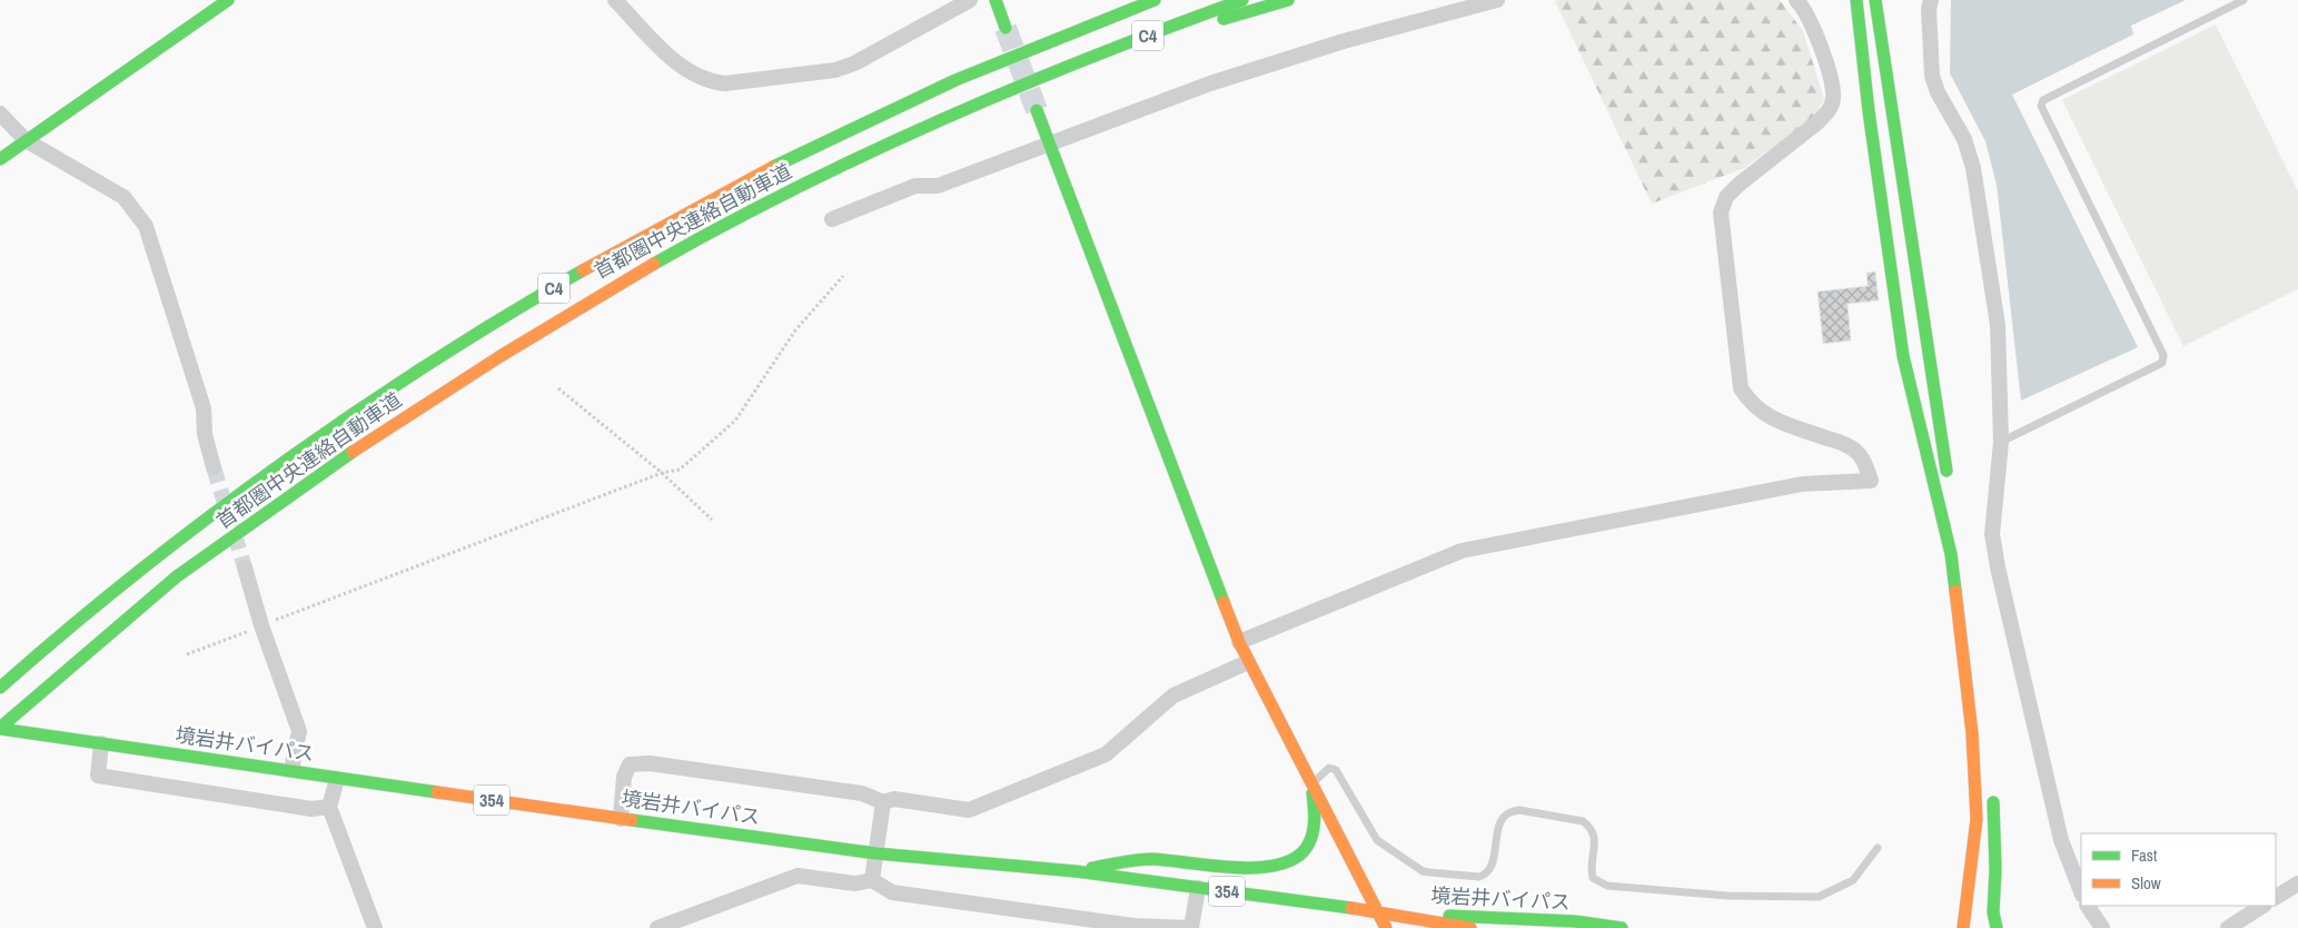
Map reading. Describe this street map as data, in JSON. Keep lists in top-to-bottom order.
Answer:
{
  "streets": {
    "main road": [
      "C4",
      "首都圏中央連絡自動車道",
      "境岩井バイパス",
      "354"
    ]
  },
  "crossings": [
    ["首都圏中央連絡自動車道", "境岩井バイパス"]
  ],
  "legend": ["Fast", "Slow"]
}
